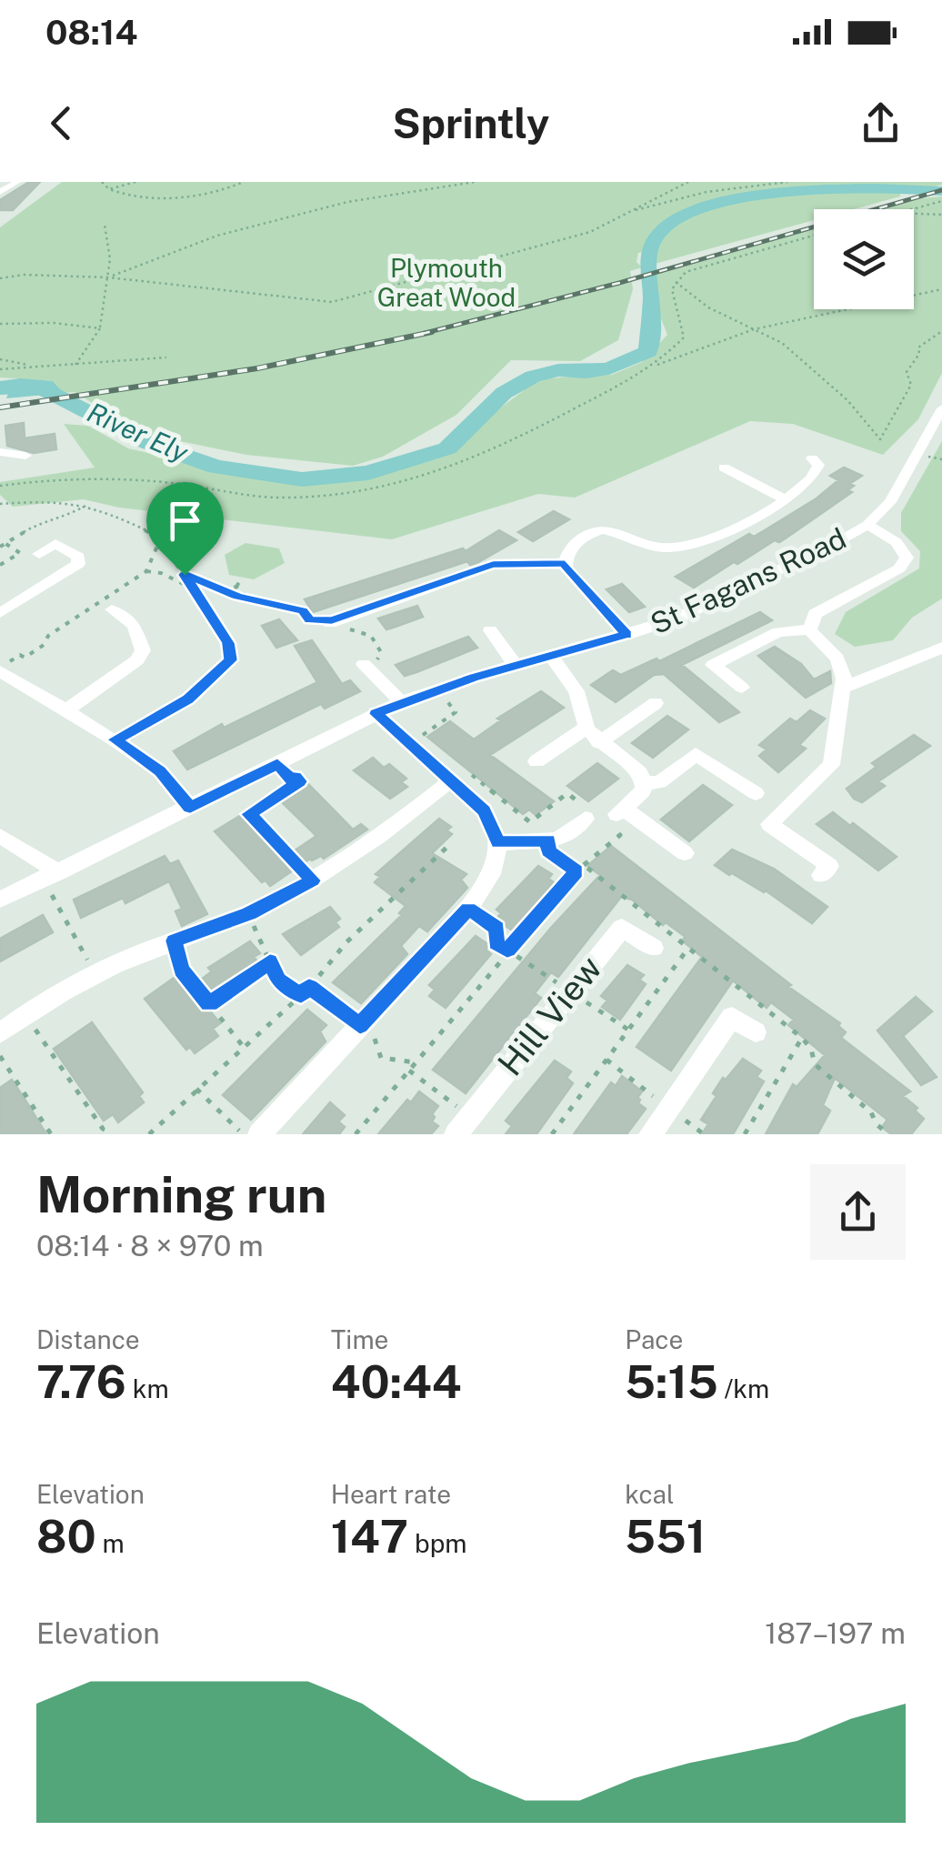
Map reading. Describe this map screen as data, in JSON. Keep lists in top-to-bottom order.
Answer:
{
  "streets": {
    "street": ["St Fagans Road", "Hill View"]
  },
  "water": ["River Ely"],
  "parks": ["Plymouth Great Wood"],
  "page": {
    "status": "08:14",
    "header": "Sprintly",
    "heading": ["Morning run", "08:14 · 8 × 970 m"],
    "stats": [
      ["Distance", "7.76 km"],
      ["Time", "40:44"],
      ["Pace", "5:15 /km"],
      ["Elevation", "80 m"],
      ["Heart rate", "147 bpm"],
      ["kcal", "551"]
    ],
    "chart": ["Elevation", "187–197 m"]
  }
}
